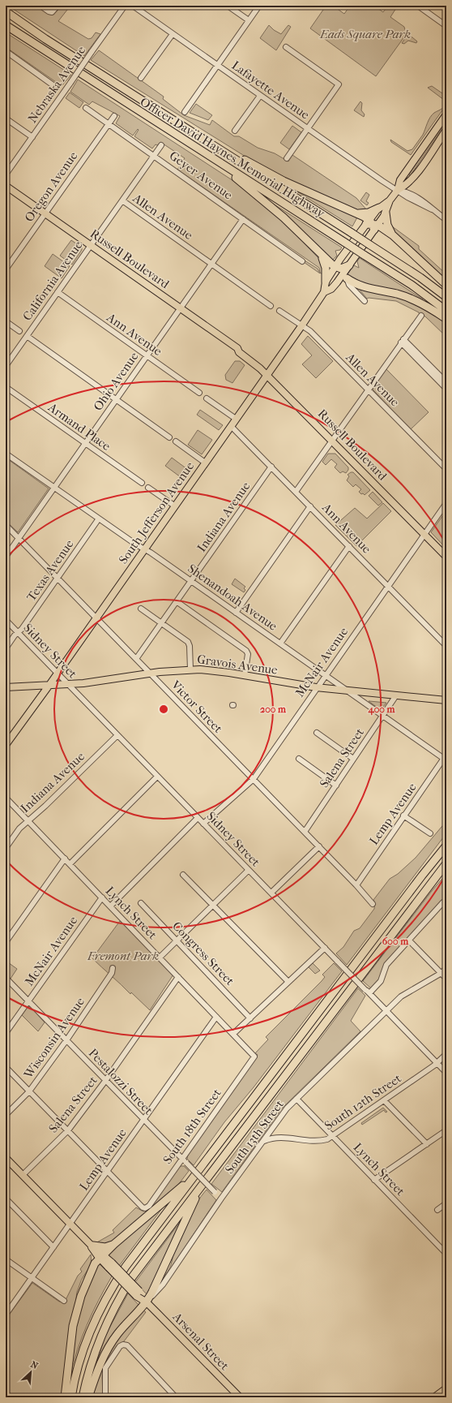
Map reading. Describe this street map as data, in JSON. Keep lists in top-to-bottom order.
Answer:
{
  "streets": {
    "highway": ["Officer David Haynes Memorial Highway"],
    "main road": [
      "Russell Boulevard",
      "South Jefferson Avenue",
      "Gravois Avenue",
      "Arsenal Street"
    ],
    "street": [
      "Nebraska Avenue",
      "Lafayette Avenue",
      "Geyer Avenue",
      "Oregon Avenue",
      "Allen Avenue",
      "California Avenue",
      "Ann Avenue",
      "Ohio Avenue",
      "Armand Place",
      "Indiana Avenue",
      "Texas Avenue",
      "Shenandoah Avenue",
      "Sidney Street",
      "McNair Avenue",
      "Victor Street",
      "Salena Street",
      "Lemp Avenue",
      "Lynch Street",
      "Congress Street",
      "Wisconsin Avenue",
      "Pestalozzi Street",
      "South 12th Street",
      "South 18th Street",
      "South 13th Street"
    ]
  },
  "crossings": [
    ["Lafayette Avenue", "South Jefferson Avenue"],
    ["Geyer Avenue", "Oregon Avenue"],
    ["Geyer Avenue", "California Avenue"],
    ["Geyer Avenue", "Ohio Avenue"],
    ["Oregon Avenue", "Russell Boulevard"],
    ["Allen Avenue", "California Avenue"],
    ["Allen Avenue", "Ohio Avenue"],
    ["Allen Avenue", "South Jefferson Avenue"],
    ["Russell Boulevard", "California Avenue"],
    ["Russell Boulevard", "Ohio Avenue"],
    ["Russell Boulevard", "South Jefferson Avenue"],
    ["Russell Boulevard", "McNair Avenue"],
    ["California Avenue", "Ann Avenue"],
    ["Ann Avenue", "Ohio Avenue"],
    ["Ann Avenue", "South Jefferson Avenue"],
    ["Ann Avenue", "Indiana Avenue"],
    ["Ann Avenue", "McNair Avenue"],
    ["Ohio Avenue", "Armand Place"],
    ["Ohio Avenue", "Shenandoah Avenue"],
    ["Ohio Avenue", "Victor Street"],
    ["South Jefferson Avenue", "Shenandoah Avenue"],
    ["South Jefferson Avenue", "Sidney Street"],
    ["South Jefferson Avenue", "Gravois Avenue"],
    ["South Jefferson Avenue", "Victor Street"],
    ["Indiana Avenue", "Shenandoah Avenue"],
    ["Indiana Avenue", "Sidney Street"],
    ["Indiana Avenue", "Victor Street"],
    ["Indiana Avenue", "Lynch Street"],
    ["Texas Avenue", "Shenandoah Avenue"],
    ["Texas Avenue", "Sidney Street"],
    ["Texas Avenue", "Victor Street"],
    ["Shenandoah Avenue", "McNair Avenue"],
    ["Shenandoah Avenue", "Gravois Avenue"],
    ["Shenandoah Avenue", "Salena Street"],
    ["Shenandoah Avenue", "Lemp Avenue"],
    ["Sidney Street", "McNair Avenue"],
    ["Sidney Street", "Gravois Avenue"],
    ["Sidney Street", "South 12th Street"],
    ["Sidney Street", "South 13th Street"],
    ["McNair Avenue", "Gravois Avenue"],
    ["McNair Avenue", "Victor Street"],
    ["McNair Avenue", "Lynch Street"],
    ["McNair Avenue", "Pestalozzi Street"],
    ["Gravois Avenue", "Victor Street"],
    ["Gravois Avenue", "Salena Street"],
    ["Victor Street", "Salena Street"],
    ["Victor Street", "Lemp Avenue"],
    ["Salena Street", "Lynch Street"],
    ["Salena Street", "Pestalozzi Street"],
    ["Salena Street", "Arsenal Street"],
    ["Lemp Avenue", "Lynch Street"],
    ["Lemp Avenue", "Pestalozzi Street"],
    ["Lemp Avenue", "South 18th Street"],
    ["Lemp Avenue", "Arsenal Street"],
    ["Lynch Street", "South 12th Street"],
    ["Lynch Street", "South 18th Street"],
    ["Lynch Street", "South 13th Street"],
    ["Wisconsin Avenue", "Pestalozzi Street"],
    ["Pestalozzi Street", "South 18th Street"],
    ["Pestalozzi Street", "South 13th Street"],
    ["South 12th Street", "South 13th Street"],
    ["South 13th Street", "Arsenal Street"]
  ],
  "parks": ["Eads Square Park", "Fremont Park"],
  "north": "top right",
  "rings": ["200 m", "400 m", "600 m"]
}
